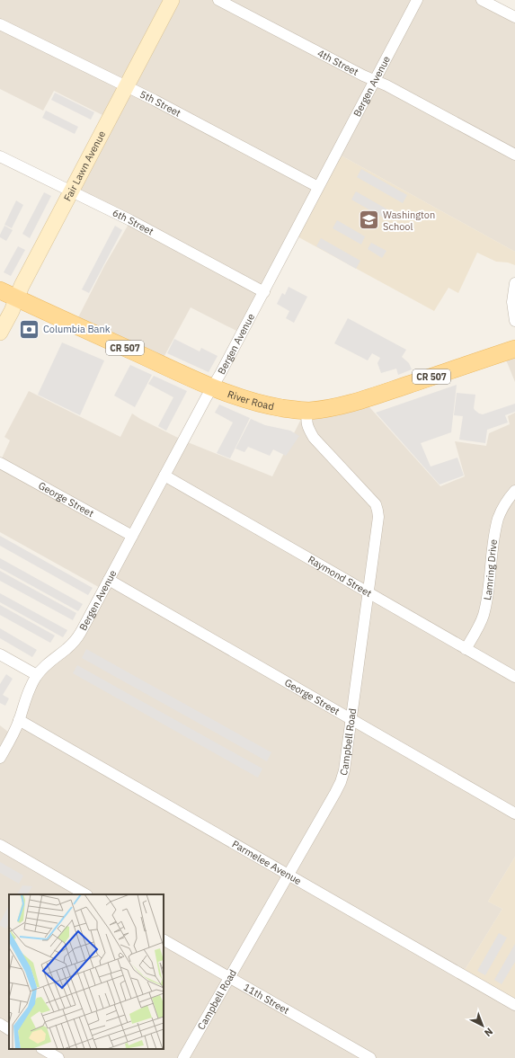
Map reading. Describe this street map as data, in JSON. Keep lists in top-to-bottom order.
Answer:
{
  "streets": {
    "main road": ["Fair Lawn Avenue", "CR 507", "River Road"],
    "street": [
      "4th Street",
      "Bergen Avenue",
      "5th Street",
      "6th Street",
      "George Street",
      "Lamring Drive",
      "Raymond Street",
      "Campbell Road",
      "Parmelee Avenue",
      "11th Street"
    ]
  },
  "crossings": [
    ["4th Street", "Bergen Avenue"],
    ["Bergen Avenue", "5th Street"],
    ["Bergen Avenue", "6th Street"],
    ["Bergen Avenue", "River Road"],
    ["Bergen Avenue", "George Street"],
    ["Bergen Avenue", "Raymond Street"],
    ["Bergen Avenue", "Parmelee Avenue"],
    ["5th Street", "Fair Lawn Avenue"],
    ["Fair Lawn Avenue", "6th Street"],
    ["Fair Lawn Avenue", "River Road"],
    ["River Road", "Campbell Road"],
    ["George Street", "Campbell Road"],
    ["Lamring Drive", "Raymond Street"],
    ["Raymond Street", "Campbell Road"],
    ["Campbell Road", "Parmelee Avenue"],
    ["Campbell Road", "11th Street"]
  ],
  "places": {
    "school or university": ["Washington School"],
    "bank": ["Columbia Bank"]
  },
  "north": "bottom right"
}
